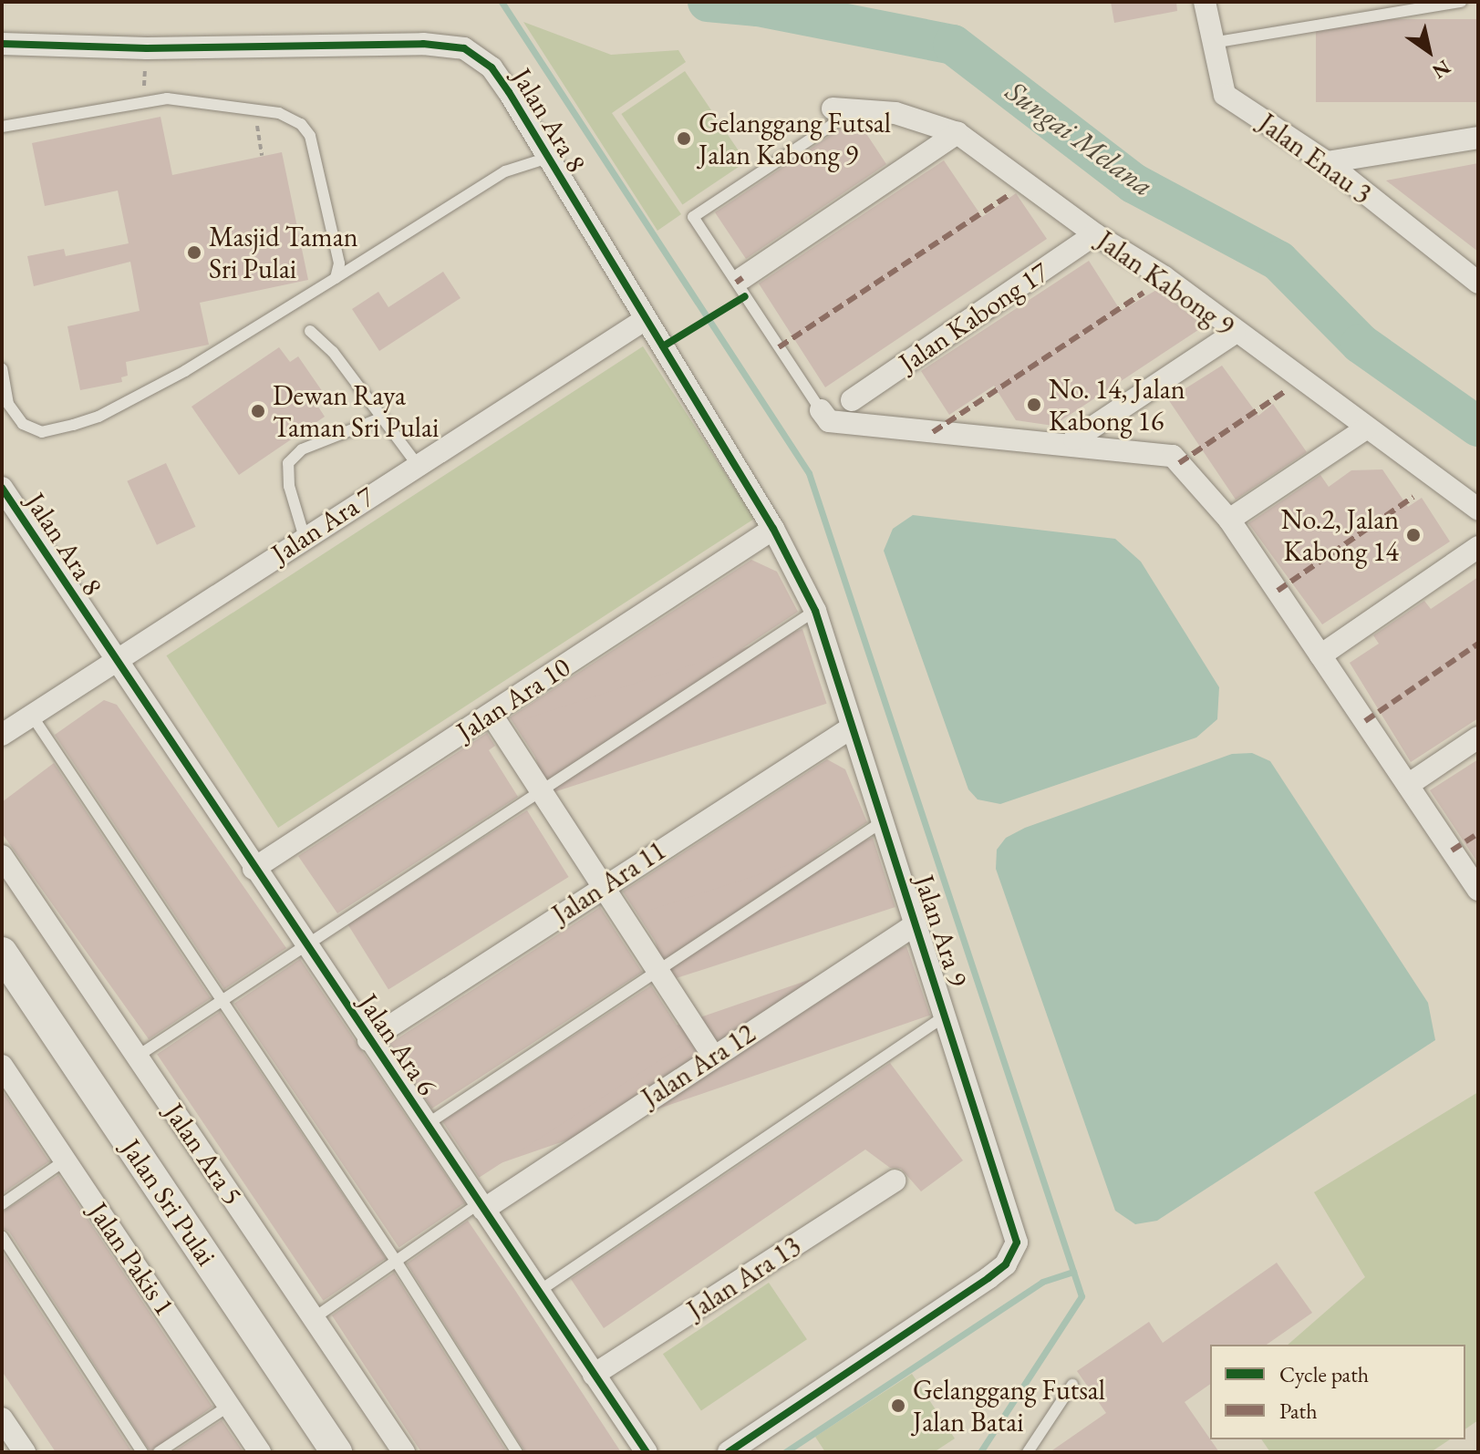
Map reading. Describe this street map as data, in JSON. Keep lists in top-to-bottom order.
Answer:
{
  "streets": {
    "street": [
      "Jalan Ara 8",
      "Jalan Enau 3",
      "Jalan Kabong 9",
      "Jalan Kabong 17",
      "Jalan Ara 7",
      "Jalan Ara 10",
      "Jalan Ara 11",
      "Jalan Ara 9",
      "Jalan Ara 6",
      "Jalan Ara 12",
      "Jalan Ara 5",
      "Jalan Sri Pulai",
      "Jalan Pakis 1",
      "Jalan Ara 13"
    ]
  },
  "crossings": [
    ["Jalan Ara 8", "Jalan Ara 7"],
    ["Jalan Ara 8", "Jalan Ara 9"],
    ["Jalan Ara 8", "Jalan Ara 6"],
    ["Jalan Kabong 9", "Jalan Kabong 17"],
    ["Jalan Ara 7", "Jalan Ara 9"],
    ["Jalan Ara 7", "Jalan Ara 6"],
    ["Jalan Ara 10", "Jalan Ara 9"],
    ["Jalan Ara 10", "Jalan Ara 6"],
    ["Jalan Ara 11", "Jalan Ara 9"],
    ["Jalan Ara 11", "Jalan Ara 6"],
    ["Jalan Ara 9", "Jalan Ara 12"],
    ["Jalan Ara 6", "Jalan Ara 12"],
    ["Jalan Ara 6", "Jalan Ara 13"]
  ],
  "water": ["Sungai Melana"],
  "places": [
    "Gelanggang Futsal Jalan Kabong 9",
    "Masjid Taman Sri Pulai",
    "No. 14, Jalan Kabong 16",
    "Dewan Raya Taman Sri Pulai",
    "No.2, Jalan Kabong 14",
    "Gelanggang Futsal Jalan Batai"
  ],
  "legend": ["Cycle path", "Path"],
  "north": "bottom right"
}
